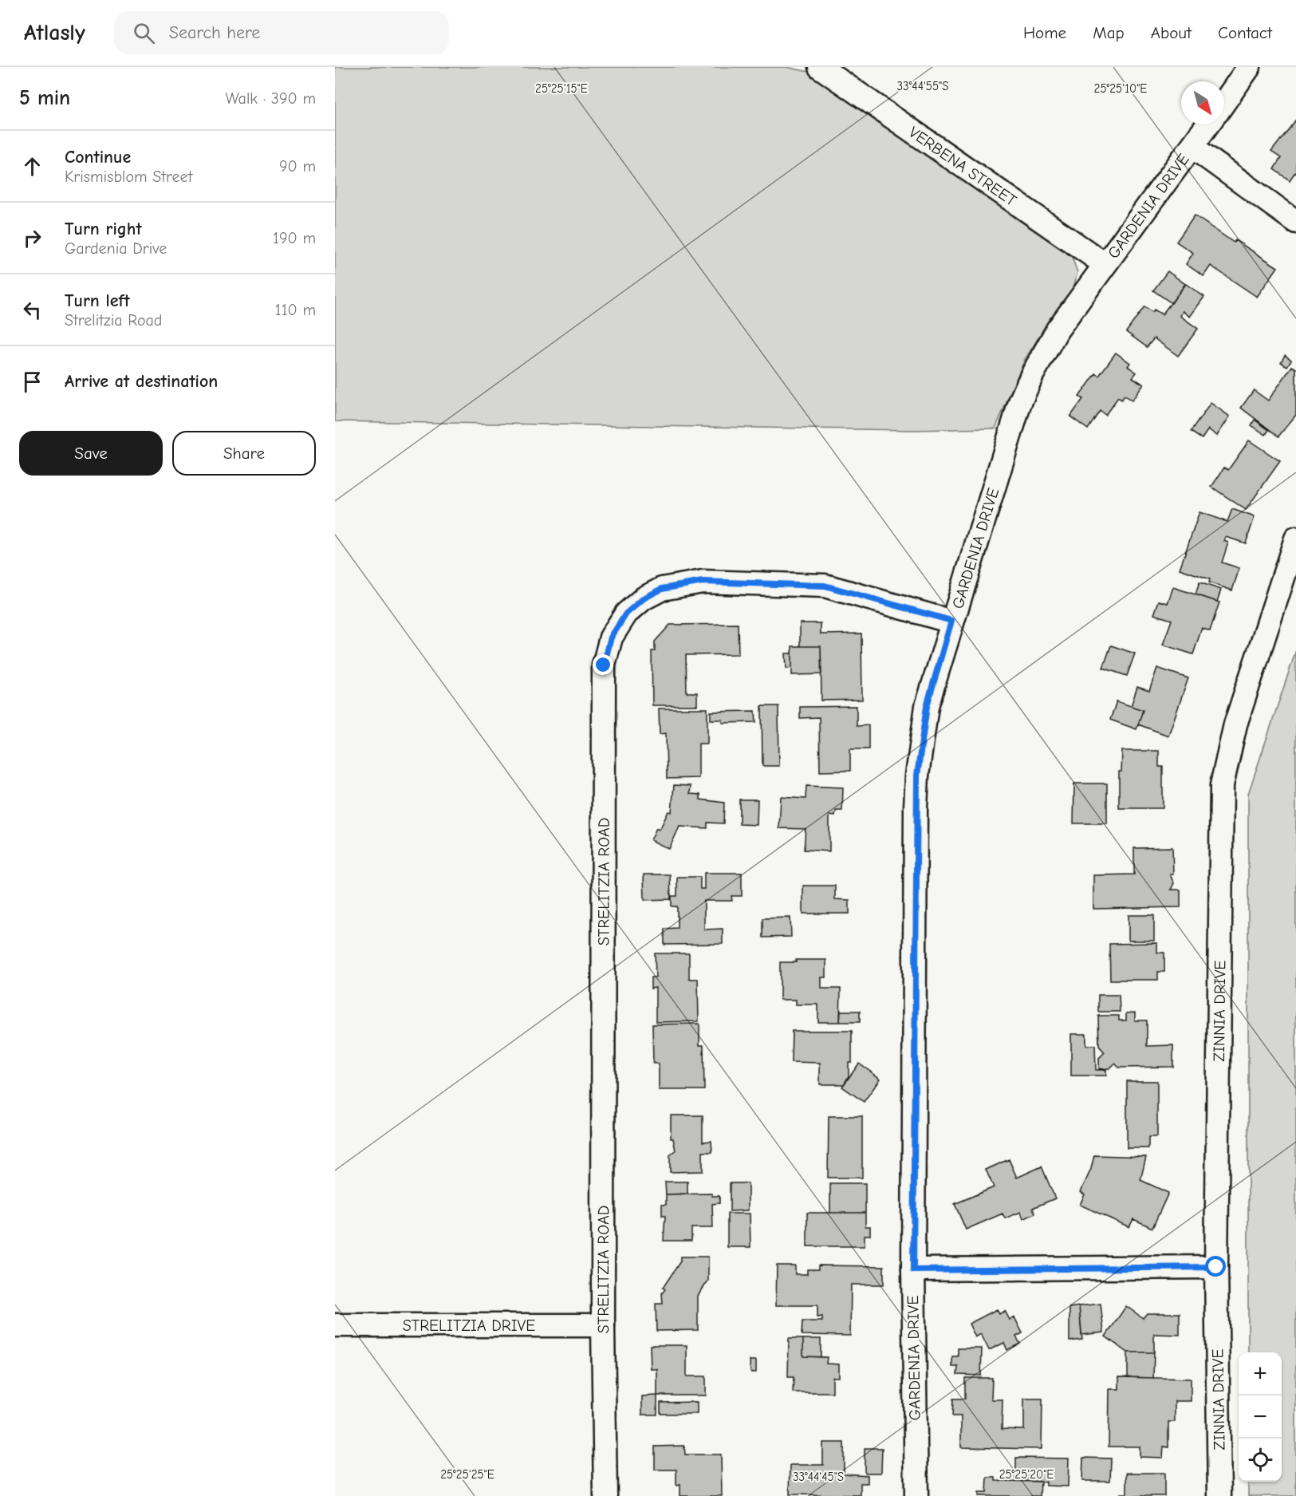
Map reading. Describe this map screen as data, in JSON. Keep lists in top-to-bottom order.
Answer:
{
  "streets": {
    "street": [
      "VERBENA STREET",
      "GARDENIA DRIVE",
      "STRELITZIA ROAD",
      "ZINNIA DRIVE",
      "STRELITZIA DRIVE"
    ]
  },
  "crossings": [
    ["VERBENA STREET", "GARDENIA DRIVE"],
    ["GARDENIA DRIVE", "STRELITZIA ROAD"],
    ["STRELITZIA ROAD", "STRELITZIA DRIVE"]
  ],
  "north": "bottom right",
  "page": {
    "header": "Atlasly",
    "search": "Search here",
    "nav": [
      "Home",
      "Map",
      "About",
      "Contact"
    ],
    "heading": ["5 min", "Walk · 390 m"],
    "list": [
      ["Continue", "Krismisblom Street", "90 m"],
      ["Turn right", "Gardenia Drive", "190 m"],
      ["Turn left", "Strelitzia Road", "110 m"],
      "Arrive at destination"
    ],
    "buttons": ["Save", "Share"],
    "map_buttons": ["+", "−"]
  },
  "coordinates": [
    "33°44'55\"S",
    "25°25'15\"E",
    "25°25'10\"E",
    "25°25'25\"E",
    "25°25'20\"E",
    "33°44'45\"S"
  ]
}
